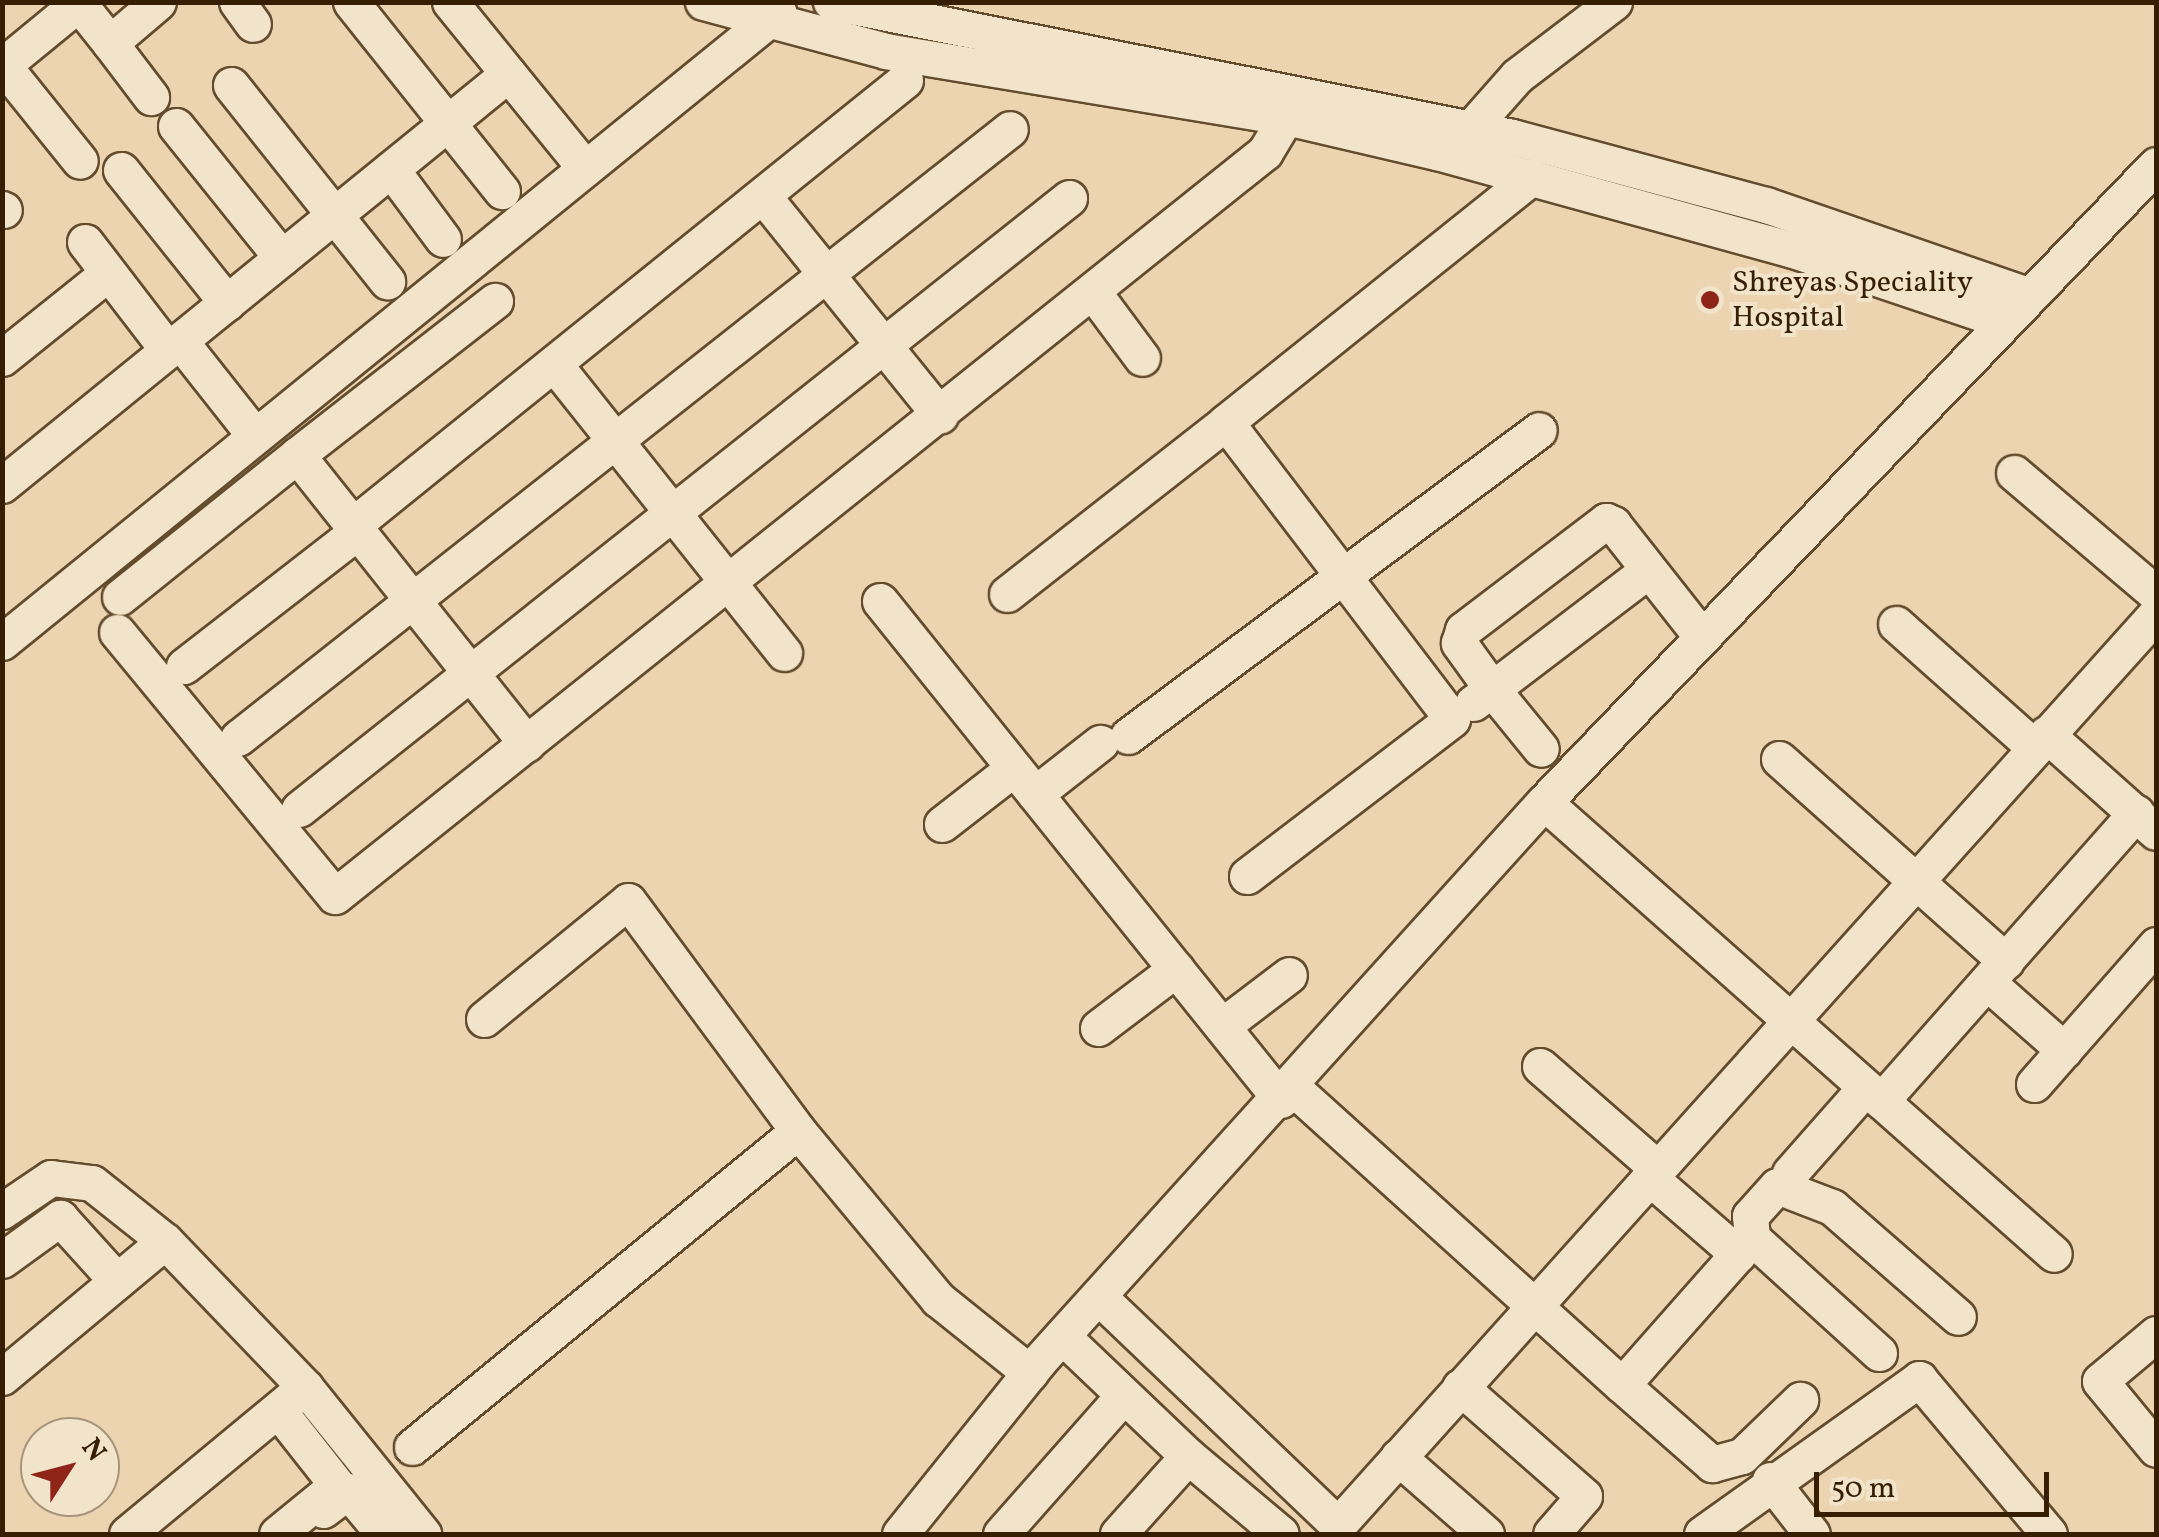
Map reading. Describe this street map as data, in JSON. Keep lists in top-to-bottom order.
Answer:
{
  "places": ["Shreyas Speciality Hospital"],
  "scale_bar": "50 m",
  "north": "top right"
}
